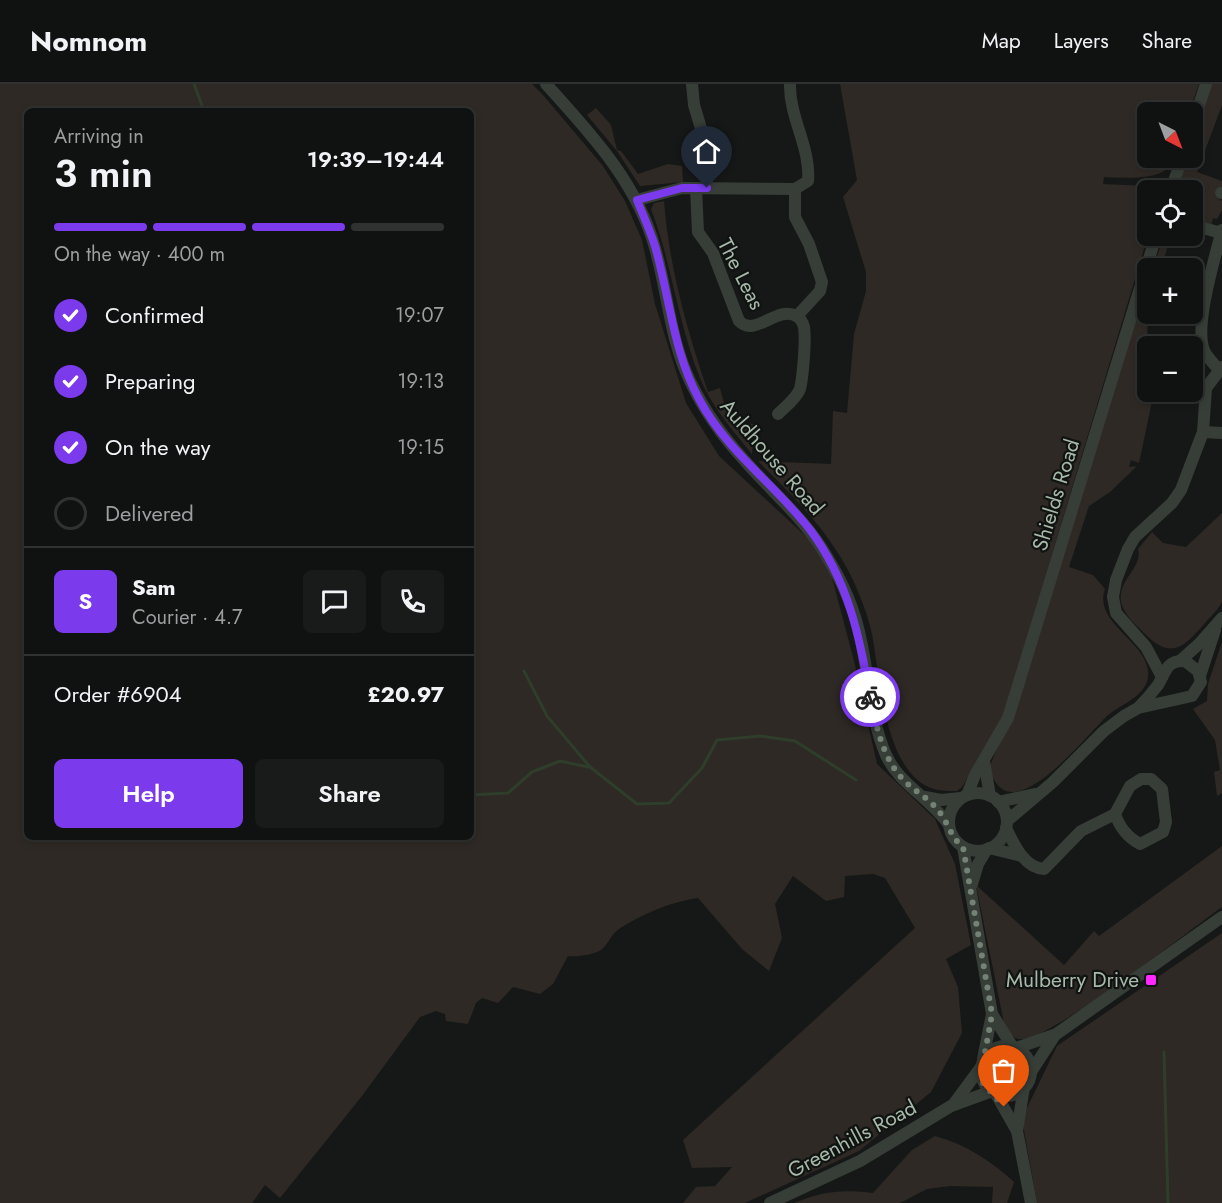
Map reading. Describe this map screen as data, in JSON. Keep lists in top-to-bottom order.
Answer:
{
  "streets": {
    "street": [
      "The Leas",
      "Auldhouse Road",
      "Shields Road",
      "Greenhills Road"
    ]
  },
  "crossings": [
    ["Auldhouse Road", "Shields Road"]
  ],
  "places": {
    "transit": ["Mulberry Drive"]
  },
  "north": "bottom right",
  "page": {
    "header": "Nomnom",
    "nav": ["Map", "Layers", "Share"],
    "map_buttons": ["+", "−"],
    "heading": ["3 min", "Arriving in", "19:39–19:44"],
    "panel": [
      "Sam",
      "Courier · 4.7",
      "Order #6904",
      "£20.97"
    ],
    "bar": "On the way · 400 m",
    "list": [
      ["Confirmed", "19:07"],
      ["Preparing", "19:13"],
      ["On the way", "19:15"],
      "Delivered"
    ],
    "round": "S",
    "buttons": ["Help", "Share"]
  }
}
